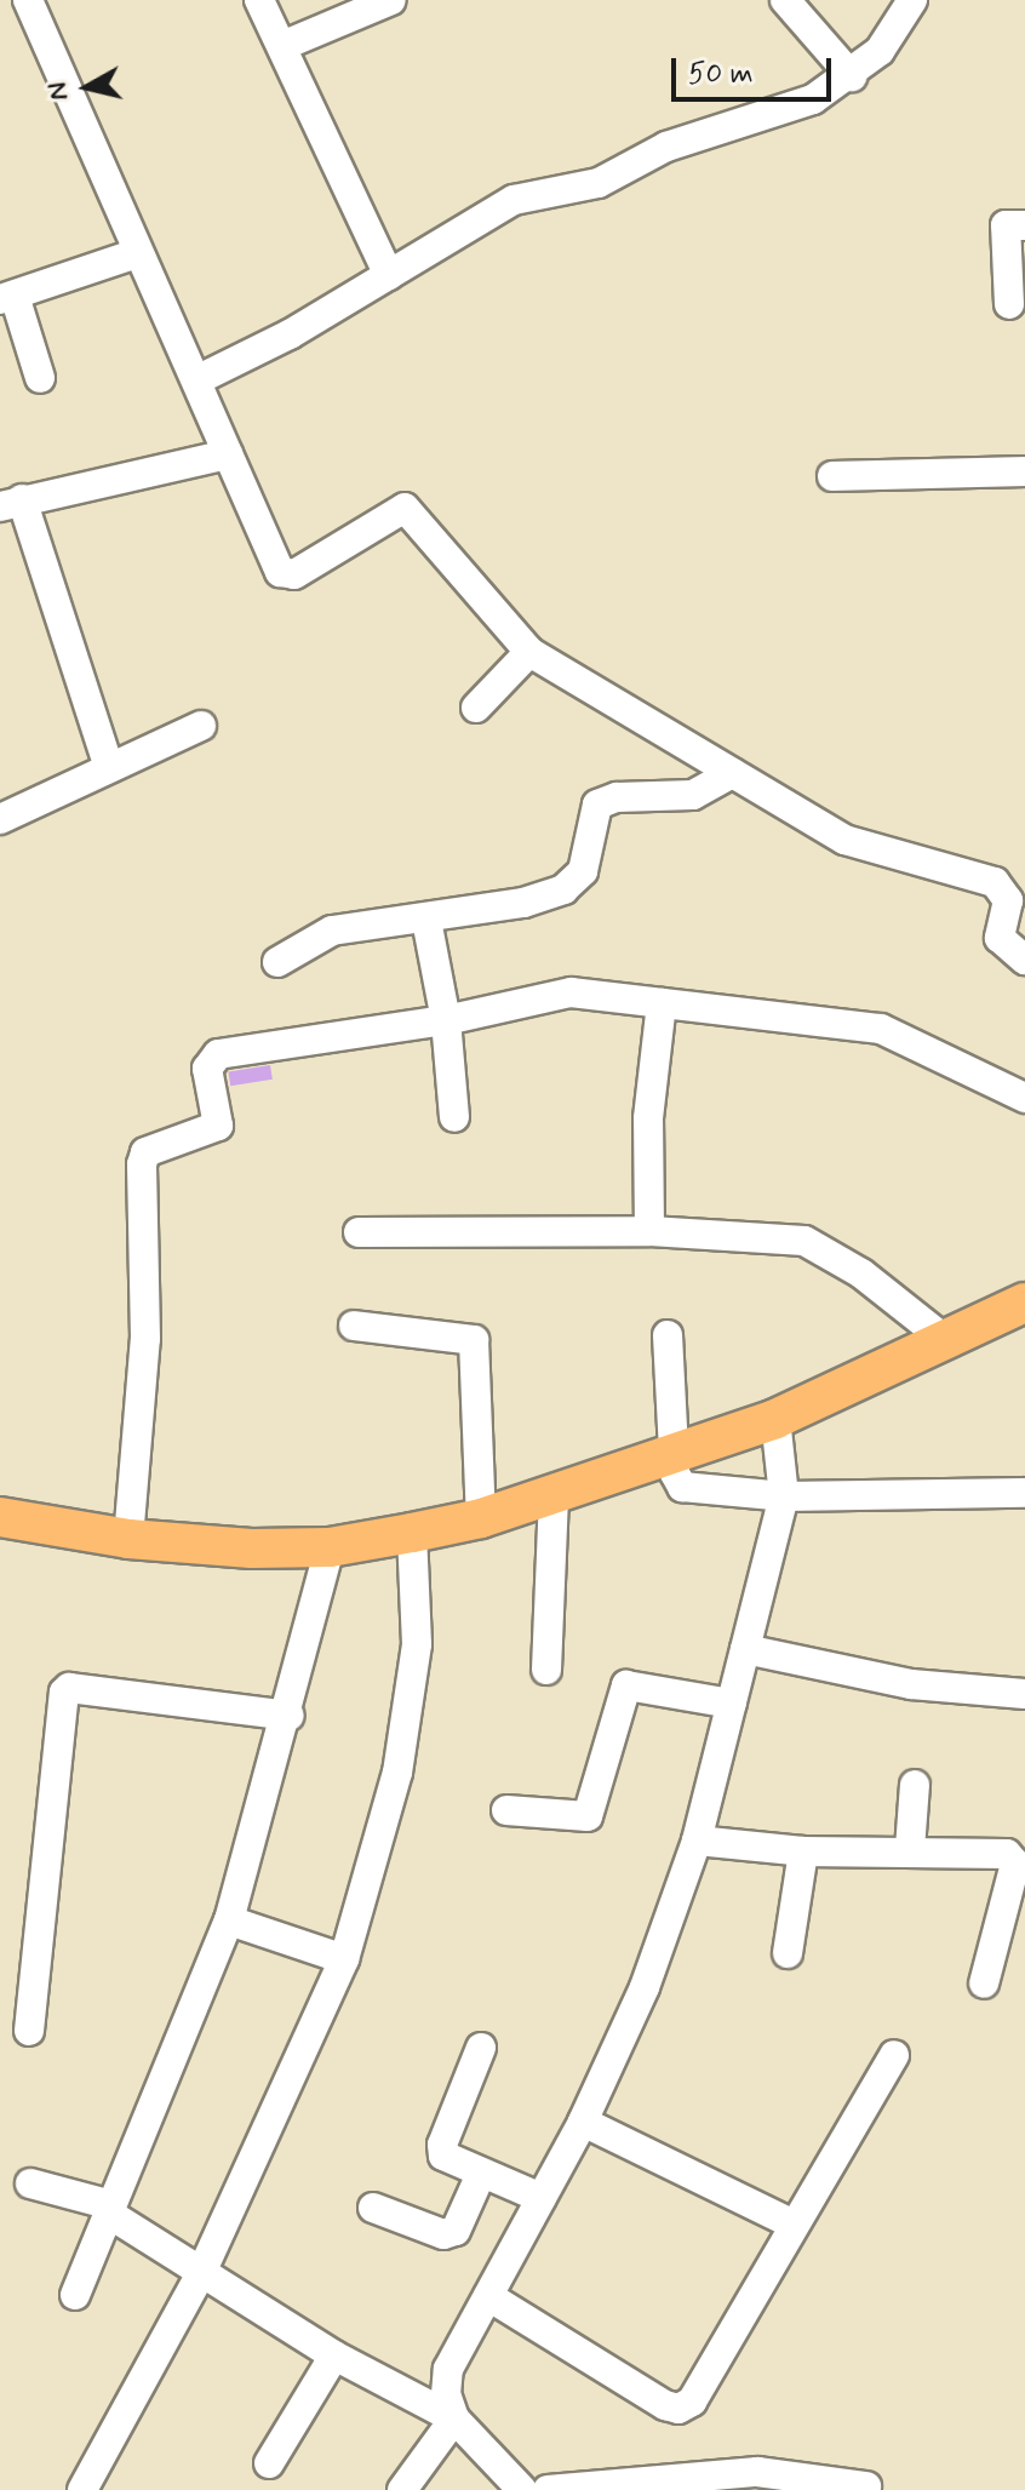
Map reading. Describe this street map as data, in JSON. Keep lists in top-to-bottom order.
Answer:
{
  "scale_bar": "50 m",
  "north": "left"
}
